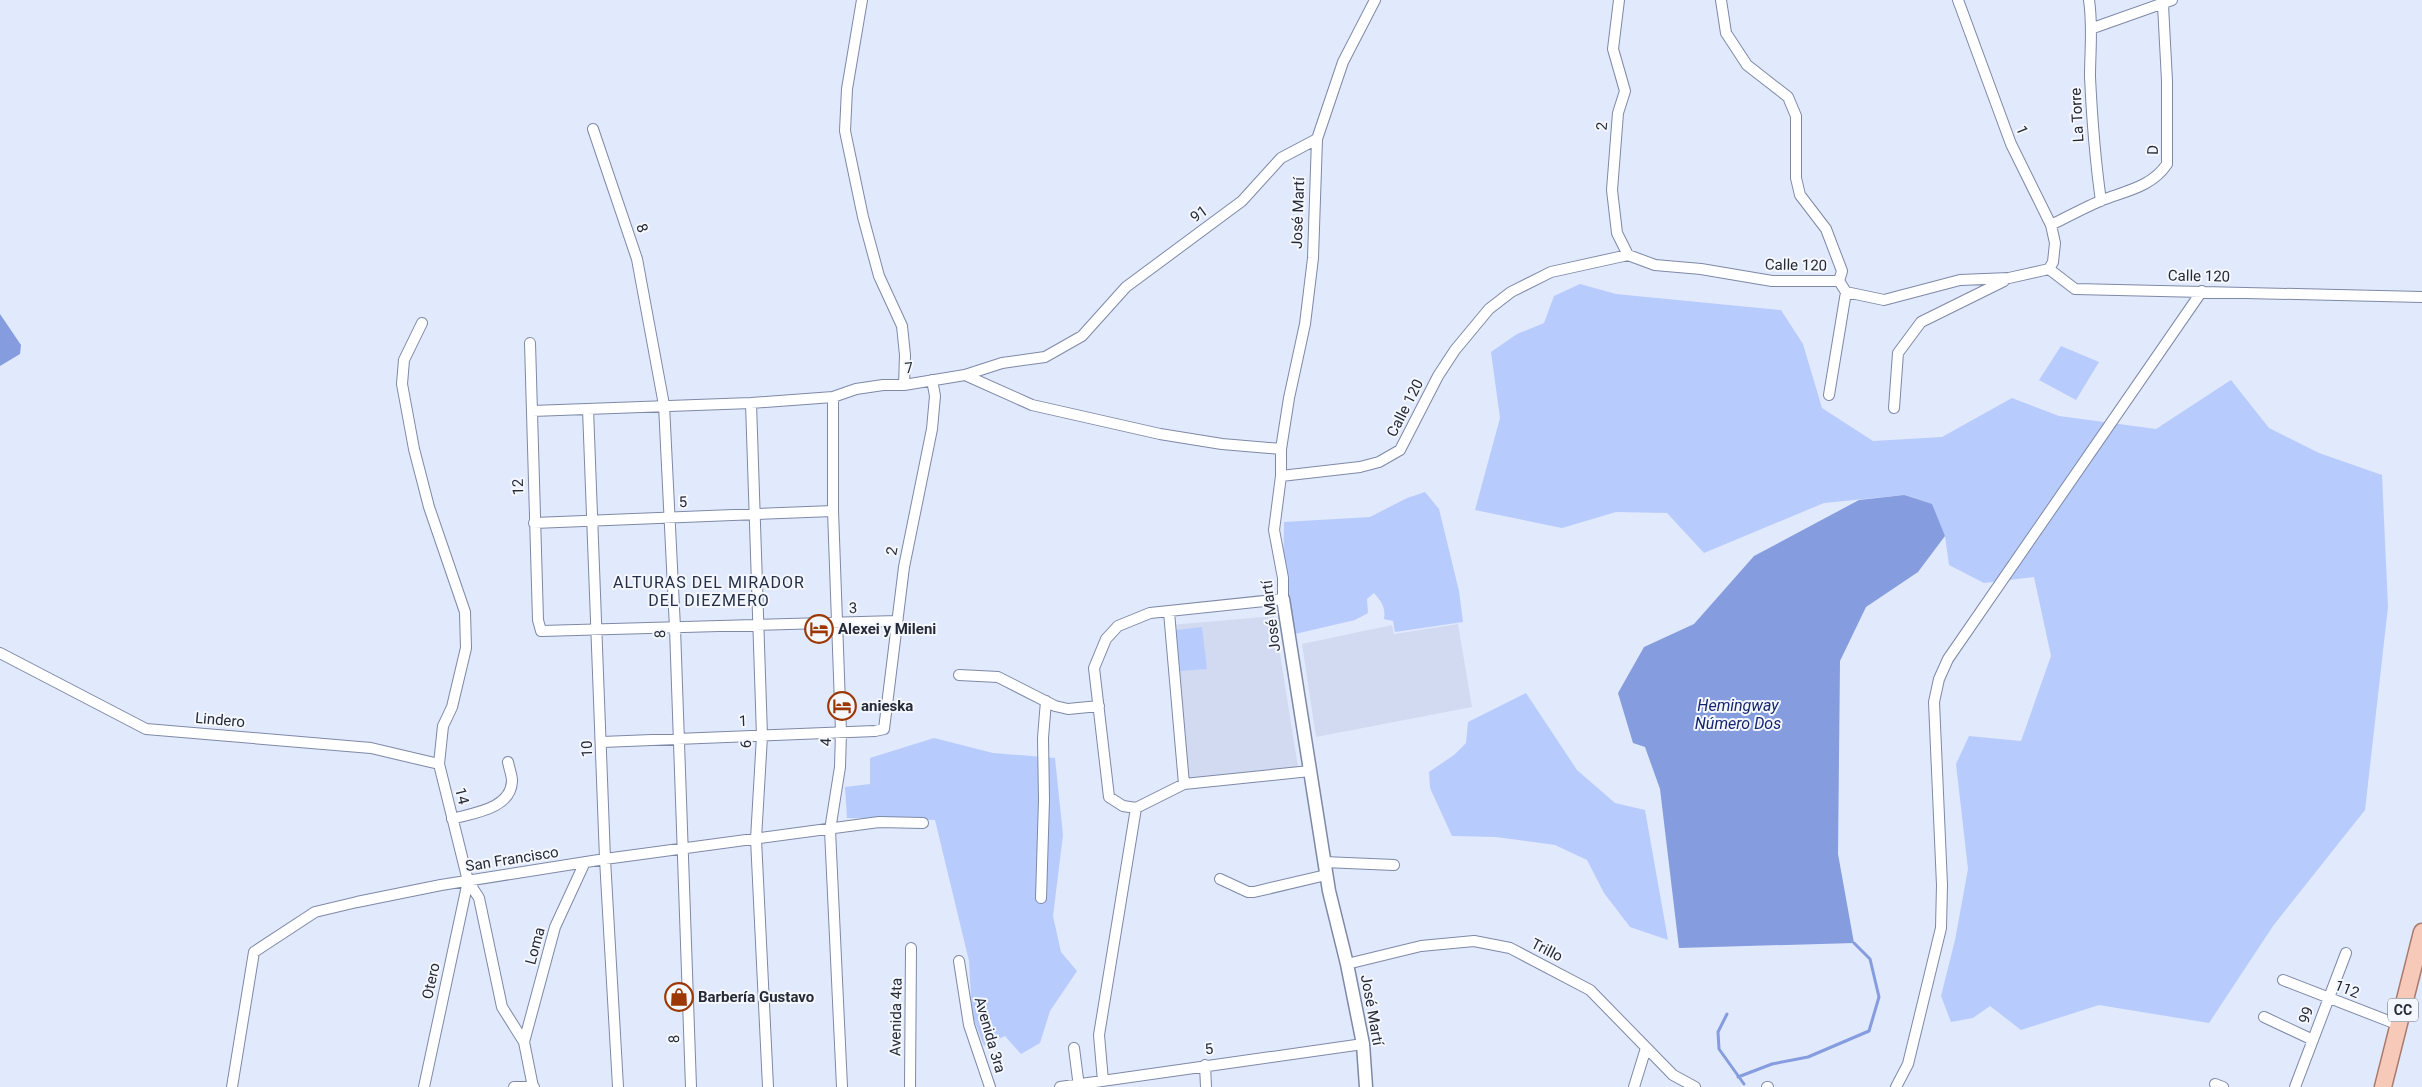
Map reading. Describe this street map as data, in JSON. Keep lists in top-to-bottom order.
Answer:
{
  "streets": {
    "main road": ["CC"],
    "street": [
      "La Torre",
      "2",
      "1",
      "D",
      "José Martí",
      "91",
      "8",
      "Calle 120",
      "7",
      "12",
      "5",
      "3",
      "Lindero",
      "4",
      "6",
      "10",
      "14",
      "San Francisco",
      "Loma",
      "Trillo",
      "Otero",
      "112",
      "99",
      "Avenida 4ta",
      "Avenida 3ra"
    ]
  },
  "crossings": [
    ["La Torre", "D"],
    ["2", "1"],
    ["2", "Calle 120"],
    ["2", "7"],
    ["2", "3"],
    ["1", "D"],
    ["1", "8"],
    ["1", "Calle 120"],
    ["1", "4"],
    ["1", "6"],
    ["1", "10"],
    ["José Martí", "91"],
    ["José Martí", "Calle 120"],
    ["José Martí", "5"],
    ["José Martí", "Trillo"],
    ["91", "7"],
    ["8", "7"],
    ["8", "5"],
    ["8", "3"],
    ["8", "San Francisco"],
    ["7", "12"],
    ["7", "4"],
    ["7", "6"],
    ["7", "10"],
    ["12", "5"],
    ["12", "3"],
    ["5", "4"],
    ["5", "6"],
    ["5", "10"],
    ["3", "4"],
    ["3", "6"],
    ["3", "10"],
    ["Lindero", "14"],
    ["4", "San Francisco"],
    ["6", "San Francisco"],
    ["10", "San Francisco"],
    ["14", "San Francisco"],
    ["14", "Loma"],
    ["14", "Otero"],
    ["San Francisco", "Loma"],
    ["San Francisco", "Otero"],
    ["112", "CC"],
    ["112", "99"]
  ],
  "districts": ["ALTURAS DEL MIRADOR DEL DIEZMERO"],
  "water": ["Hemingway Número Dos"],
  "places": {
    "hotel": ["Alexei y Mileni", "anieska"],
    "shop": ["Barbería Gustavo"]
  }
}
